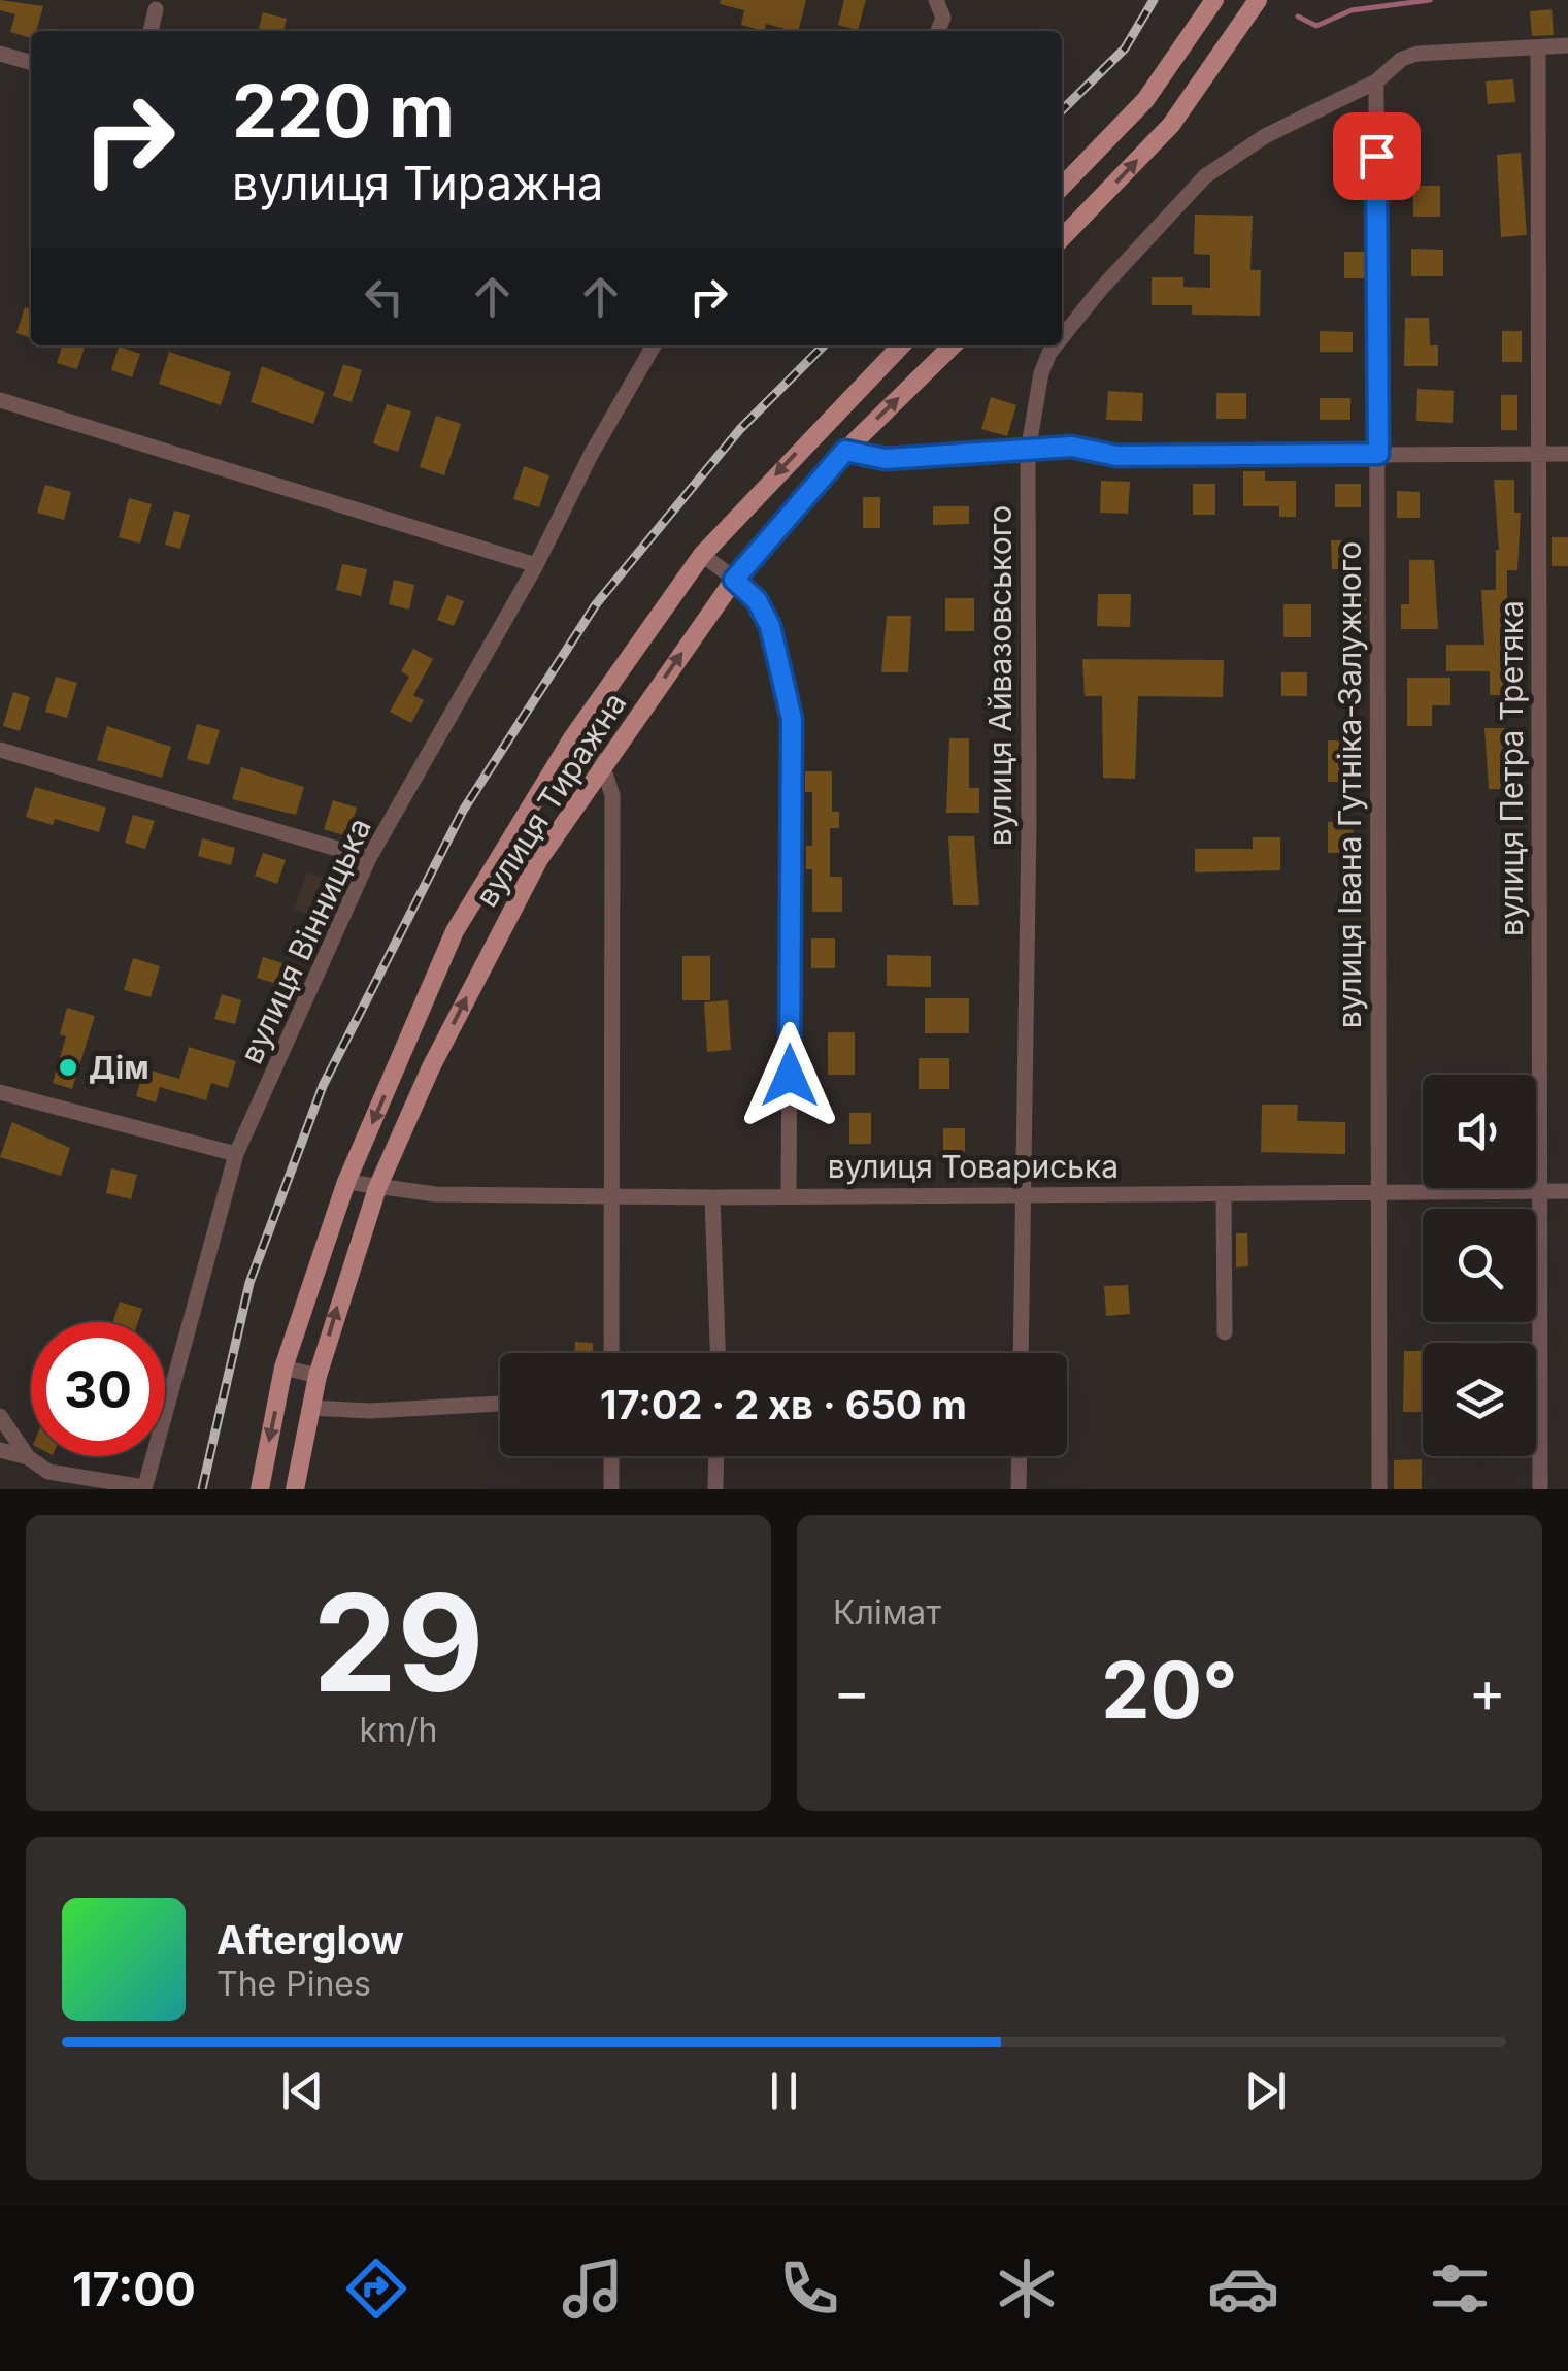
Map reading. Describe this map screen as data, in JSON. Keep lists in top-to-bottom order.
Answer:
{
  "streets": {
    "main road": ["вулиця Тиражна"],
    "street": [
      "вулиця Айвазовського",
      "вулиця Петра Третяка",
      "вулиця Івана Гутніка-Залужного",
      "вулиця Вінницька",
      "вулиця Товариська"
    ]
  },
  "crossings": [
    ["вулиця Айвазовського", "вулиця Петра Третяка"],
    ["вулиця Айвазовського", "вулиця Івана Гутніка-Залужного"],
    ["вулиця Айвазовського", "вулиця Товариська"],
    ["вулиця Петра Третяка", "вулиця Товариська"],
    ["вулиця Івана Гутніка-Залужного", "вулиця Товариська"],
    ["вулиця Тиражна", "вулиця Товариська"]
  ],
  "places": ["Дім"],
  "page": {
    "turn": ["220 m", "вулиця Тиражна"],
    "limit": "30",
    "trip": "17:02 · 2 хв · 650 m",
    "tile": [
      ["29", "km/h"],
      "Клімат"
    ],
    "heat": ["−", "20°", "+"],
    "song": ["Afterglow", "The Pines"],
    "tabs": "17:00"
  }
}
